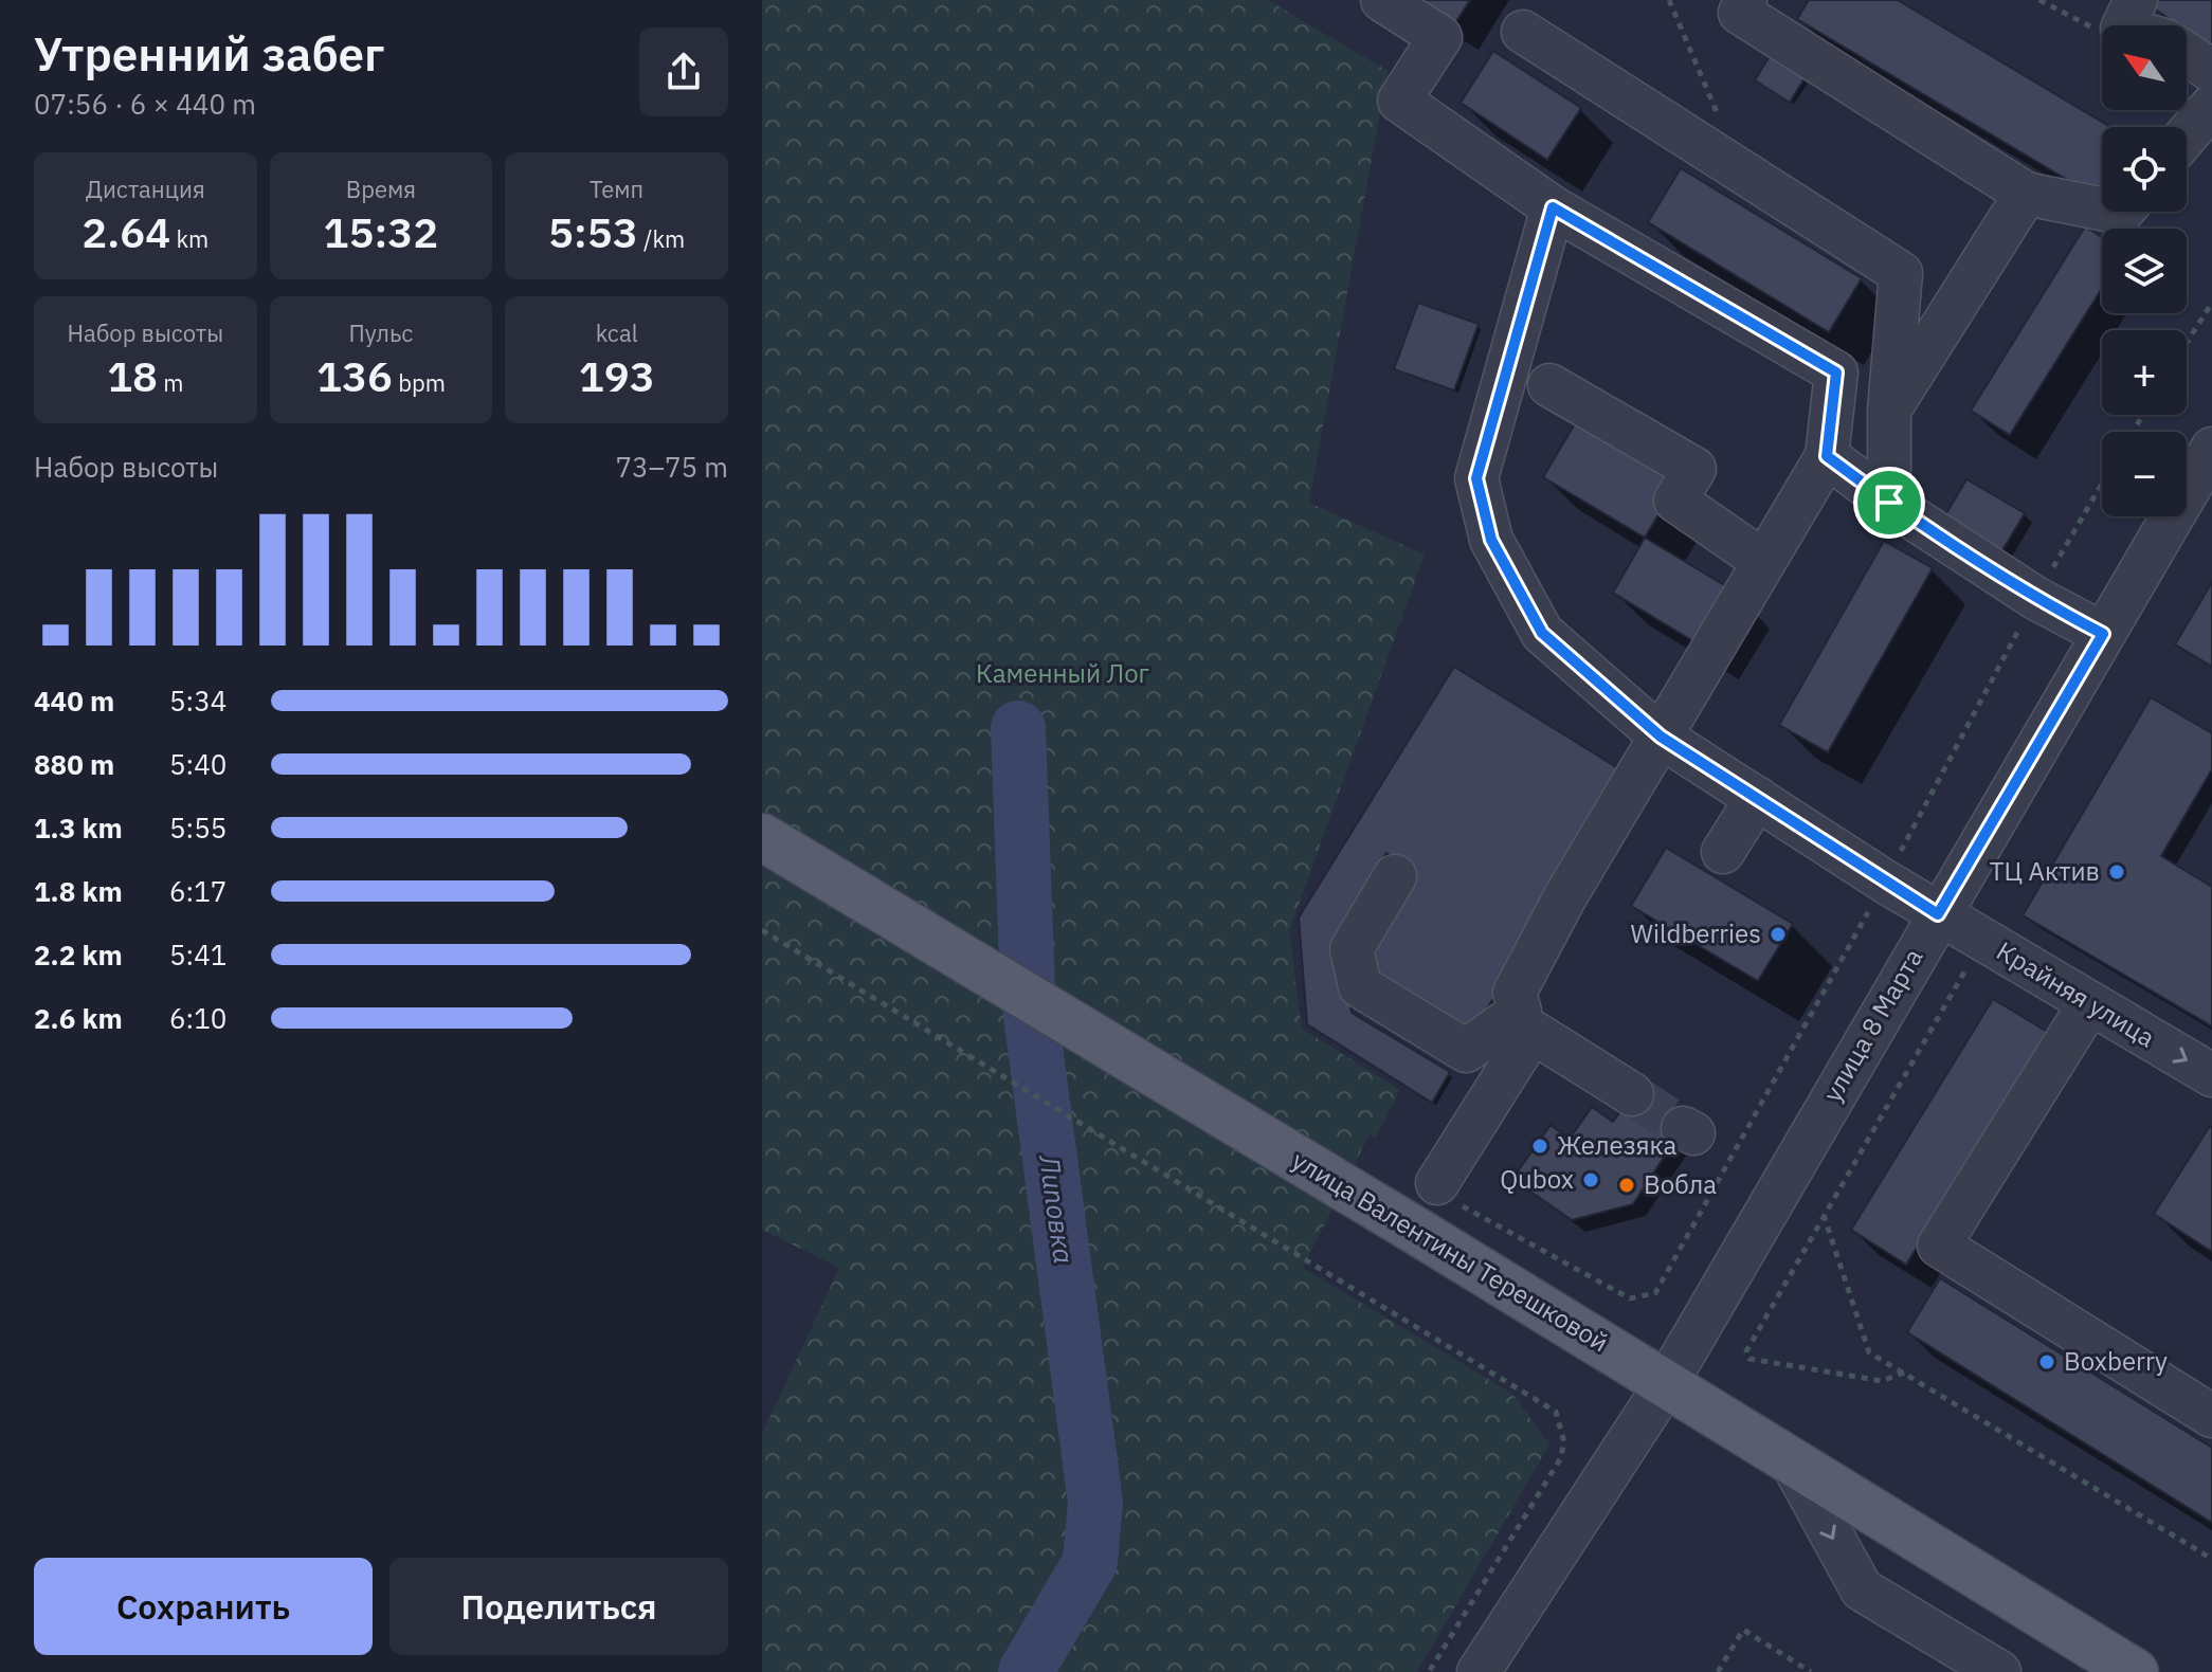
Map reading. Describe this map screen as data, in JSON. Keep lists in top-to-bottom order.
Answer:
{
  "streets": {
    "main road": ["улица Валентины Терешковой"],
    "street": ["Крайняя улица", "улица 8 Марта"]
  },
  "crossings": [
    ["Крайняя улица", "улица 8 Марта"],
    ["улица 8 Марта", "улица Валентины Терешковой"]
  ],
  "water": ["Липовка"],
  "parks": ["Каменный Лог"],
  "places": [
    "ТЦ Актив",
    "Wildberries",
    "Железяка",
    "Qubox",
    "Вобла",
    "Boxberry"
  ],
  "north": "top left",
  "page": {
    "heading": ["Утренний забег", "07:56 · 6 × 440 m"],
    "map_buttons": ["+", "−"],
    "stats": [
      ["Дистанция", "2.64 km"],
      ["Время", "15:32"],
      ["Темп", "5:53 /km"],
      ["Набор высоты", "18 m"],
      ["Пульс", "136 bpm"],
      ["kcal", "193"]
    ],
    "chart": ["Набор высоты", "73–75 m"],
    "list": [
      {
        "name": "440 m",
        "note": "5:34"
      },
      {
        "name": "880 m",
        "note": "5:40"
      },
      {
        "name": "1.3 km",
        "note": "5:55"
      },
      {
        "name": "1.8 km",
        "note": "6:17"
      },
      {
        "name": "2.2 km",
        "note": "5:41"
      },
      {
        "name": "2.6 km",
        "note": "6:10"
      }
    ],
    "buttons": ["Сохранить", "Поделиться"]
  }
}
